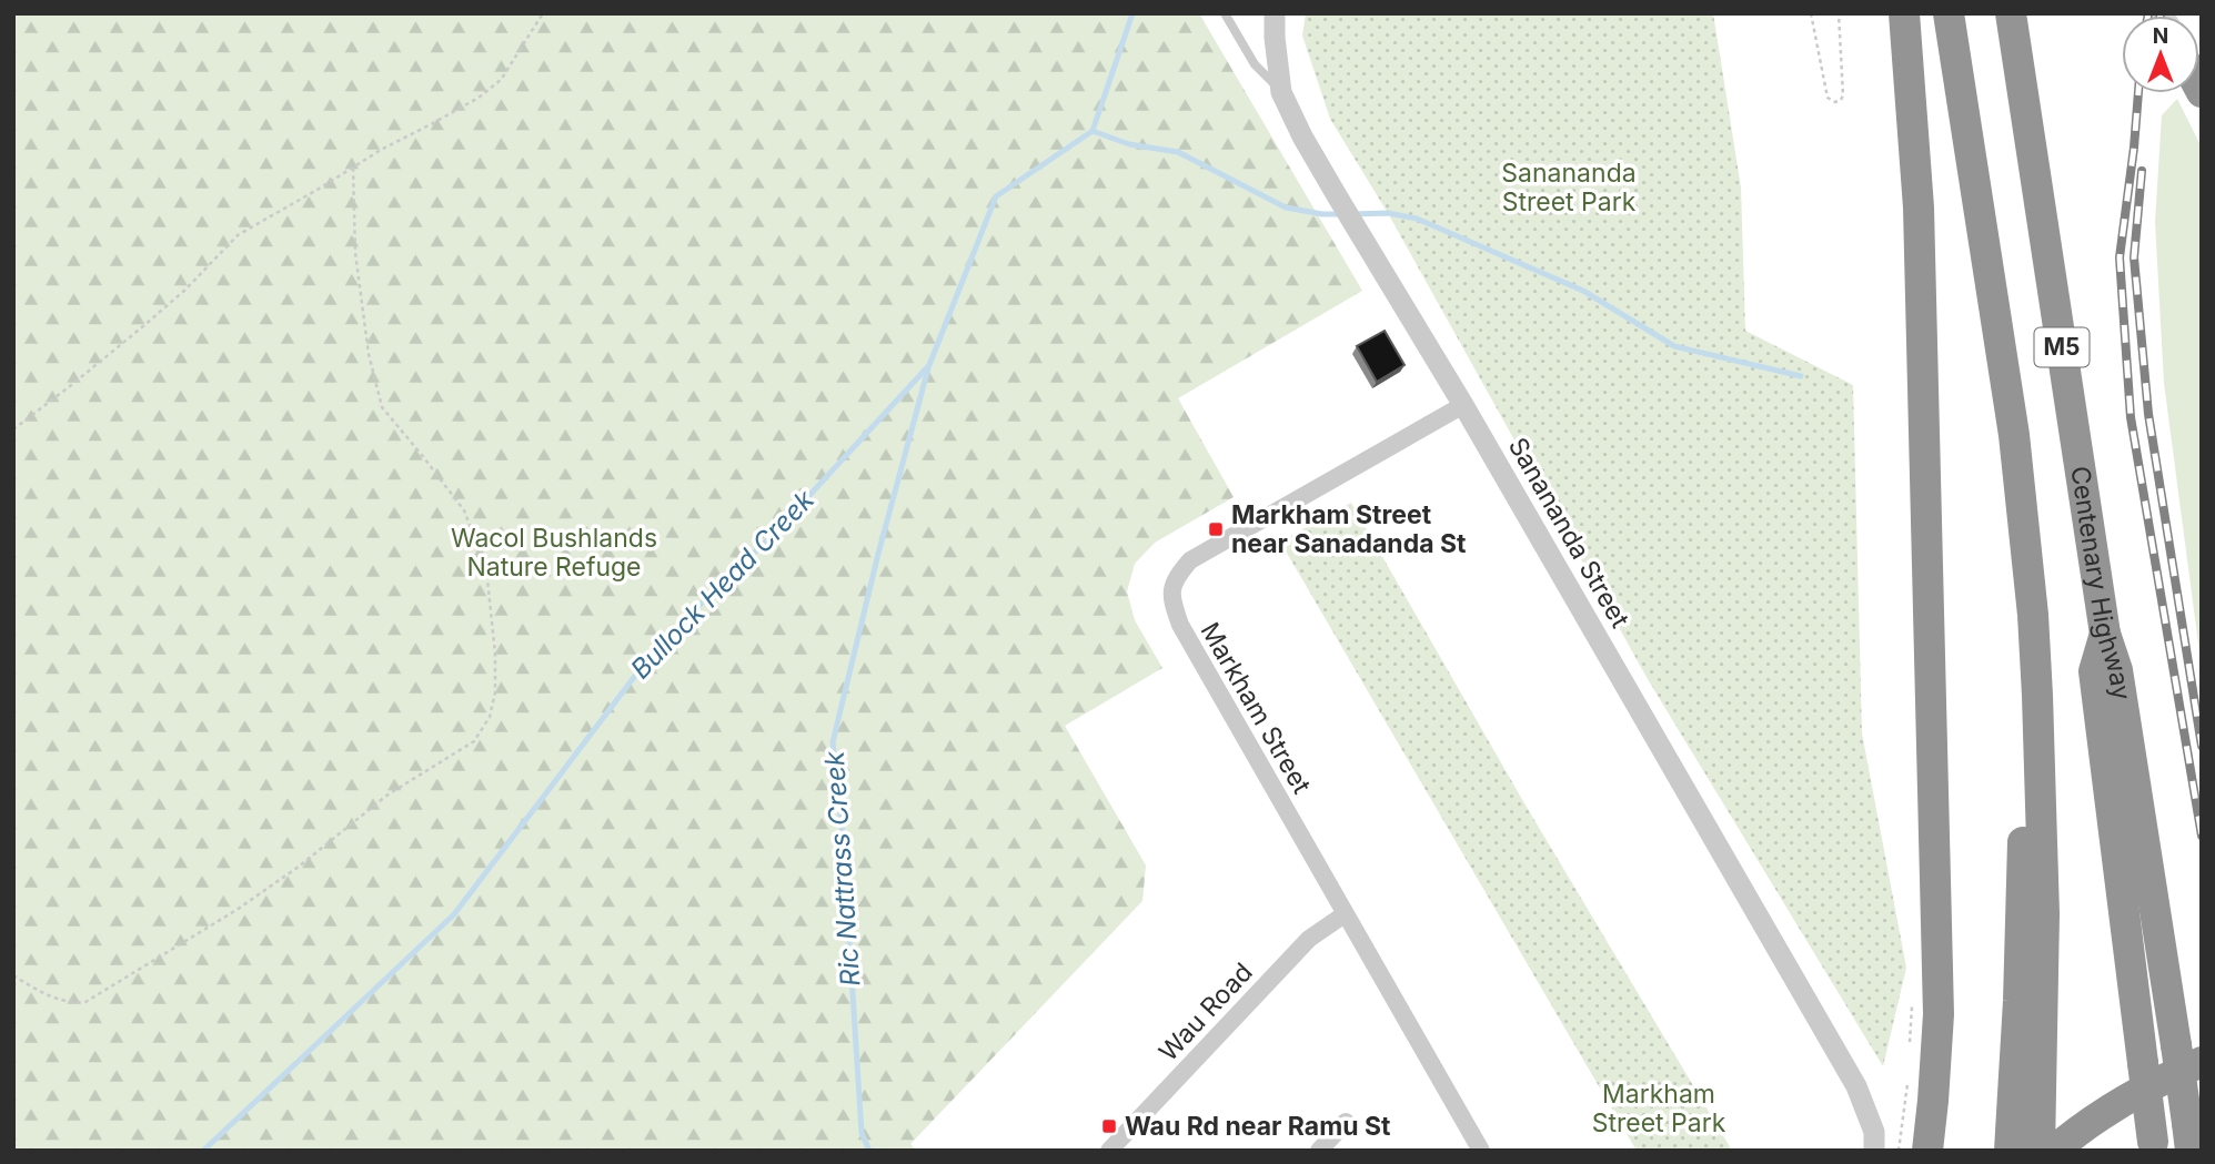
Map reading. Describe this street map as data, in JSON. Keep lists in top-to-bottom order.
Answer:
{
  "streets": {
    "highway": ["M5", "Centenary Highway"],
    "street": ["Sanananda Street", "Markham Street", "Wau Road"]
  },
  "crossings": [
    ["Sanananda Street", "Markham Street"],
    ["Markham Street", "Wau Road"]
  ],
  "water": ["Bullock Head Creek", "Ric Nattrass Creek"],
  "parks": ["Sanananda Street Park", "Wacol Bushlands Nature Refuge", "Markham Street Park"],
  "places": {
    "transit": ["Markham Street near Sanadanda St", "Wau Rd near Ramu St"]
  },
  "north": "top"
}
